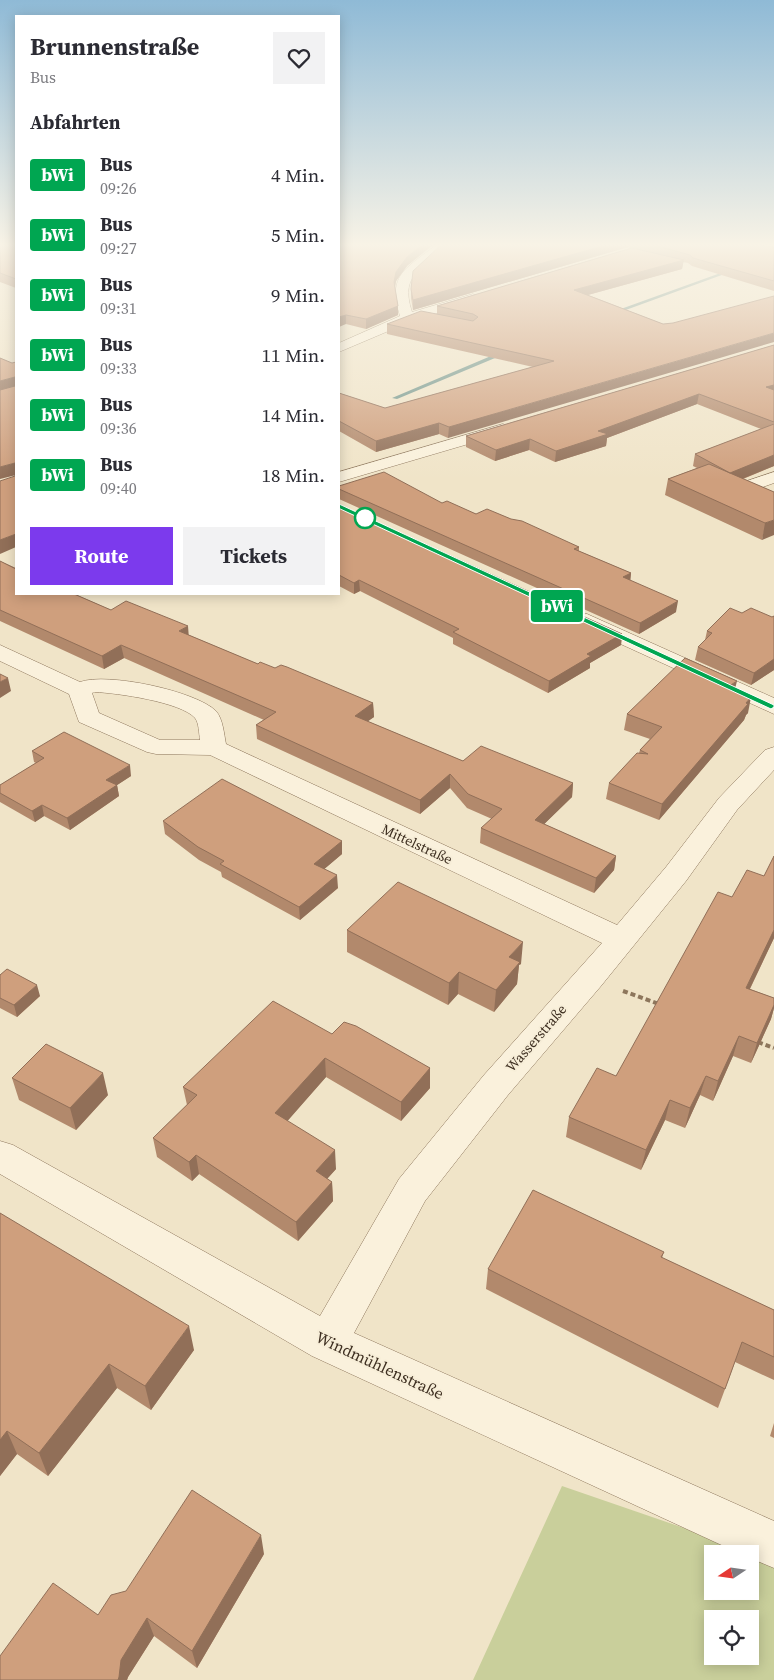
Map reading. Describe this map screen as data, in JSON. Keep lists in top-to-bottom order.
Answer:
{
  "streets": {
    "street": ["Mittelstraße", "Wasserstraße", "Windmühlenstraße"]
  },
  "crossings": [
    ["Mittelstraße", "Wasserstraße"],
    ["Wasserstraße", "Windmühlenstraße"]
  ],
  "lines": ["bus line bWi"],
  "north": "left",
  "page": {
    "on_map": "bWi",
    "heading": [
      ["Brunnenstraße", "Bus"],
      "Abfahrten"
    ],
    "list": [
      {
        "mark": "bWi",
        "name": "Bus",
        "note": "09:26",
        "value": "4 Min."
      },
      {
        "mark": "bWi",
        "name": "Bus",
        "note": "09:27",
        "value": "5 Min."
      },
      {
        "mark": "bWi",
        "name": "Bus",
        "note": "09:31",
        "value": "9 Min."
      },
      {
        "mark": "bWi",
        "name": "Bus",
        "note": "09:33",
        "value": "11 Min."
      },
      {
        "mark": "bWi",
        "name": "Bus",
        "note": "09:36",
        "value": "14 Min."
      },
      {
        "mark": "bWi",
        "name": "Bus",
        "note": "09:40",
        "value": "18 Min."
      }
    ],
    "buttons": ["Route", "Tickets"]
  }
}
